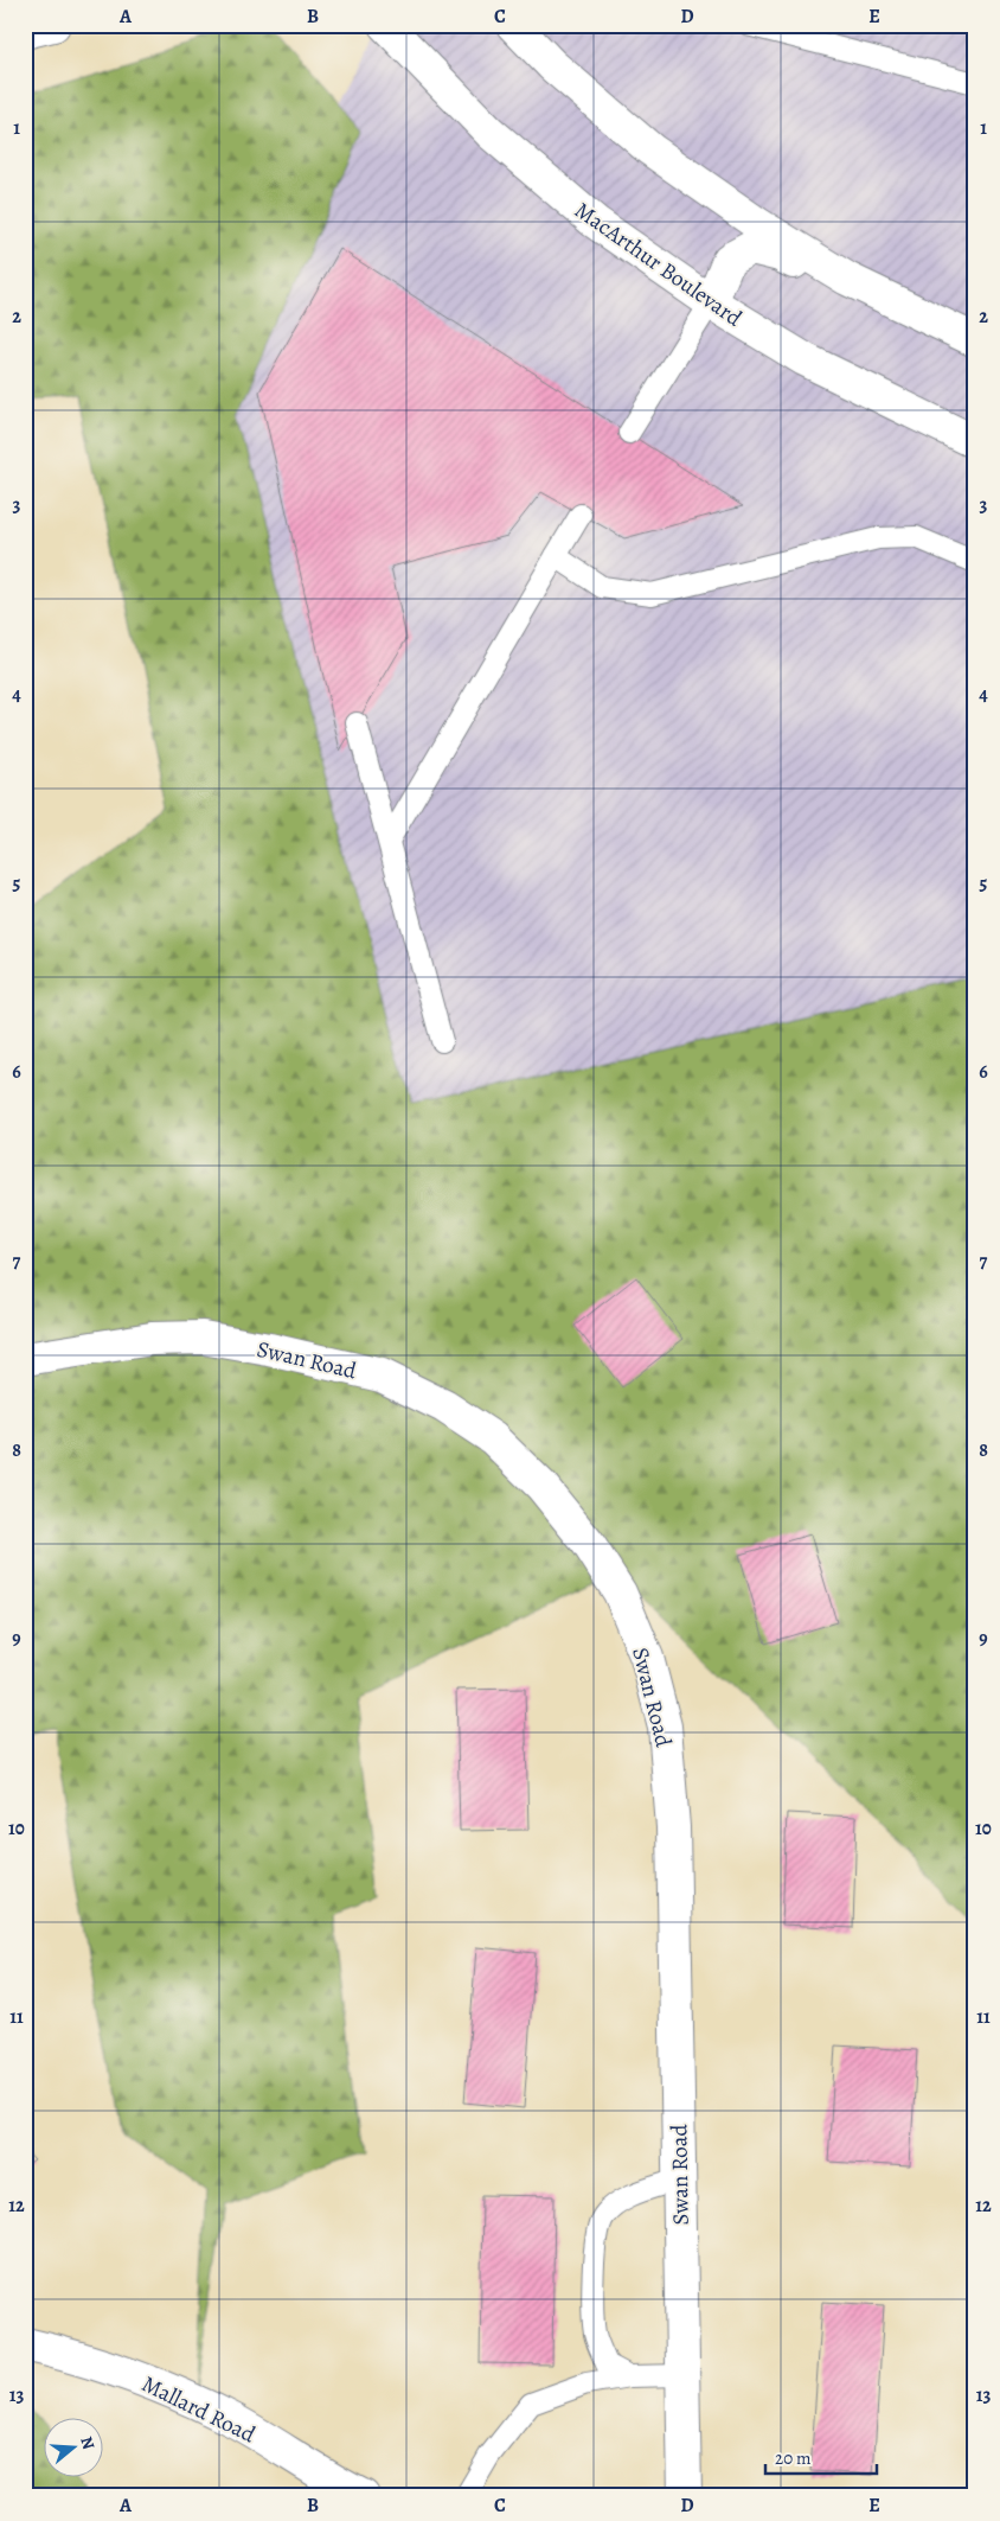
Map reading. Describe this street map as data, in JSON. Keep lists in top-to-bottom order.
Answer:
{
  "streets": {
    "street": ["MacArthur Boulevard", "Swan Road", "Mallard Road"]
  },
  "scale_bar": "20 m",
  "north": "right",
  "grid": {
    "columns": [
      "A",
      "B",
      "C",
      "D",
      "E"
    ],
    "rows": [
      "1",
      "2",
      "3",
      "4",
      "5",
      "6",
      "7",
      "8",
      "9",
      "10",
      "11",
      "12",
      "13"
    ]
  }
}
